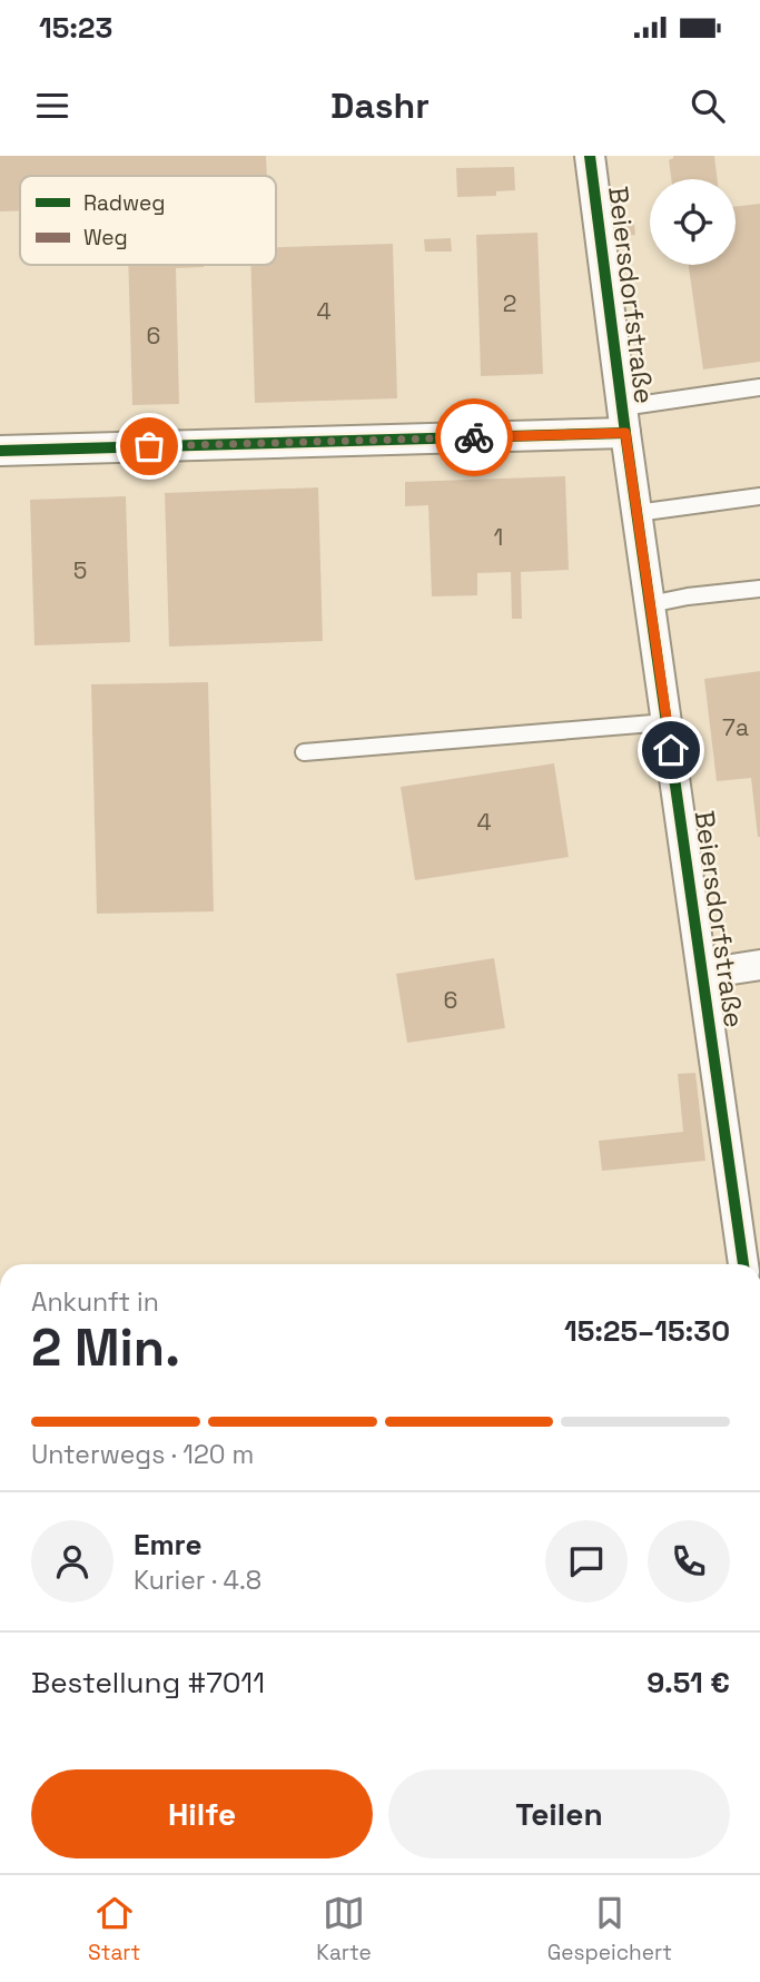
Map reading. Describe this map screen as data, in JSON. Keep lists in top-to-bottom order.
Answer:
{
  "streets": {
    "street": ["Beiersdorfstraße"]
  },
  "house_numbers": [
    "2",
    "4",
    "6",
    "1",
    "5",
    "7a",
    "4",
    "6"
  ],
  "legend": ["Radweg", "Weg"],
  "page": {
    "status": "15:23",
    "header": "Dashr",
    "heading": ["2 Min.", "Ankunft in", "15:25–15:30"],
    "panel": [
      "Emre",
      "Kurier · 4.8",
      "Bestellung #7011",
      "9.51 €"
    ],
    "bar": "Unterwegs · 120 m",
    "buttons": ["Hilfe", "Teilen"],
    "tabs": ["Start", "Karte", "Gespeichert"]
  }
}
